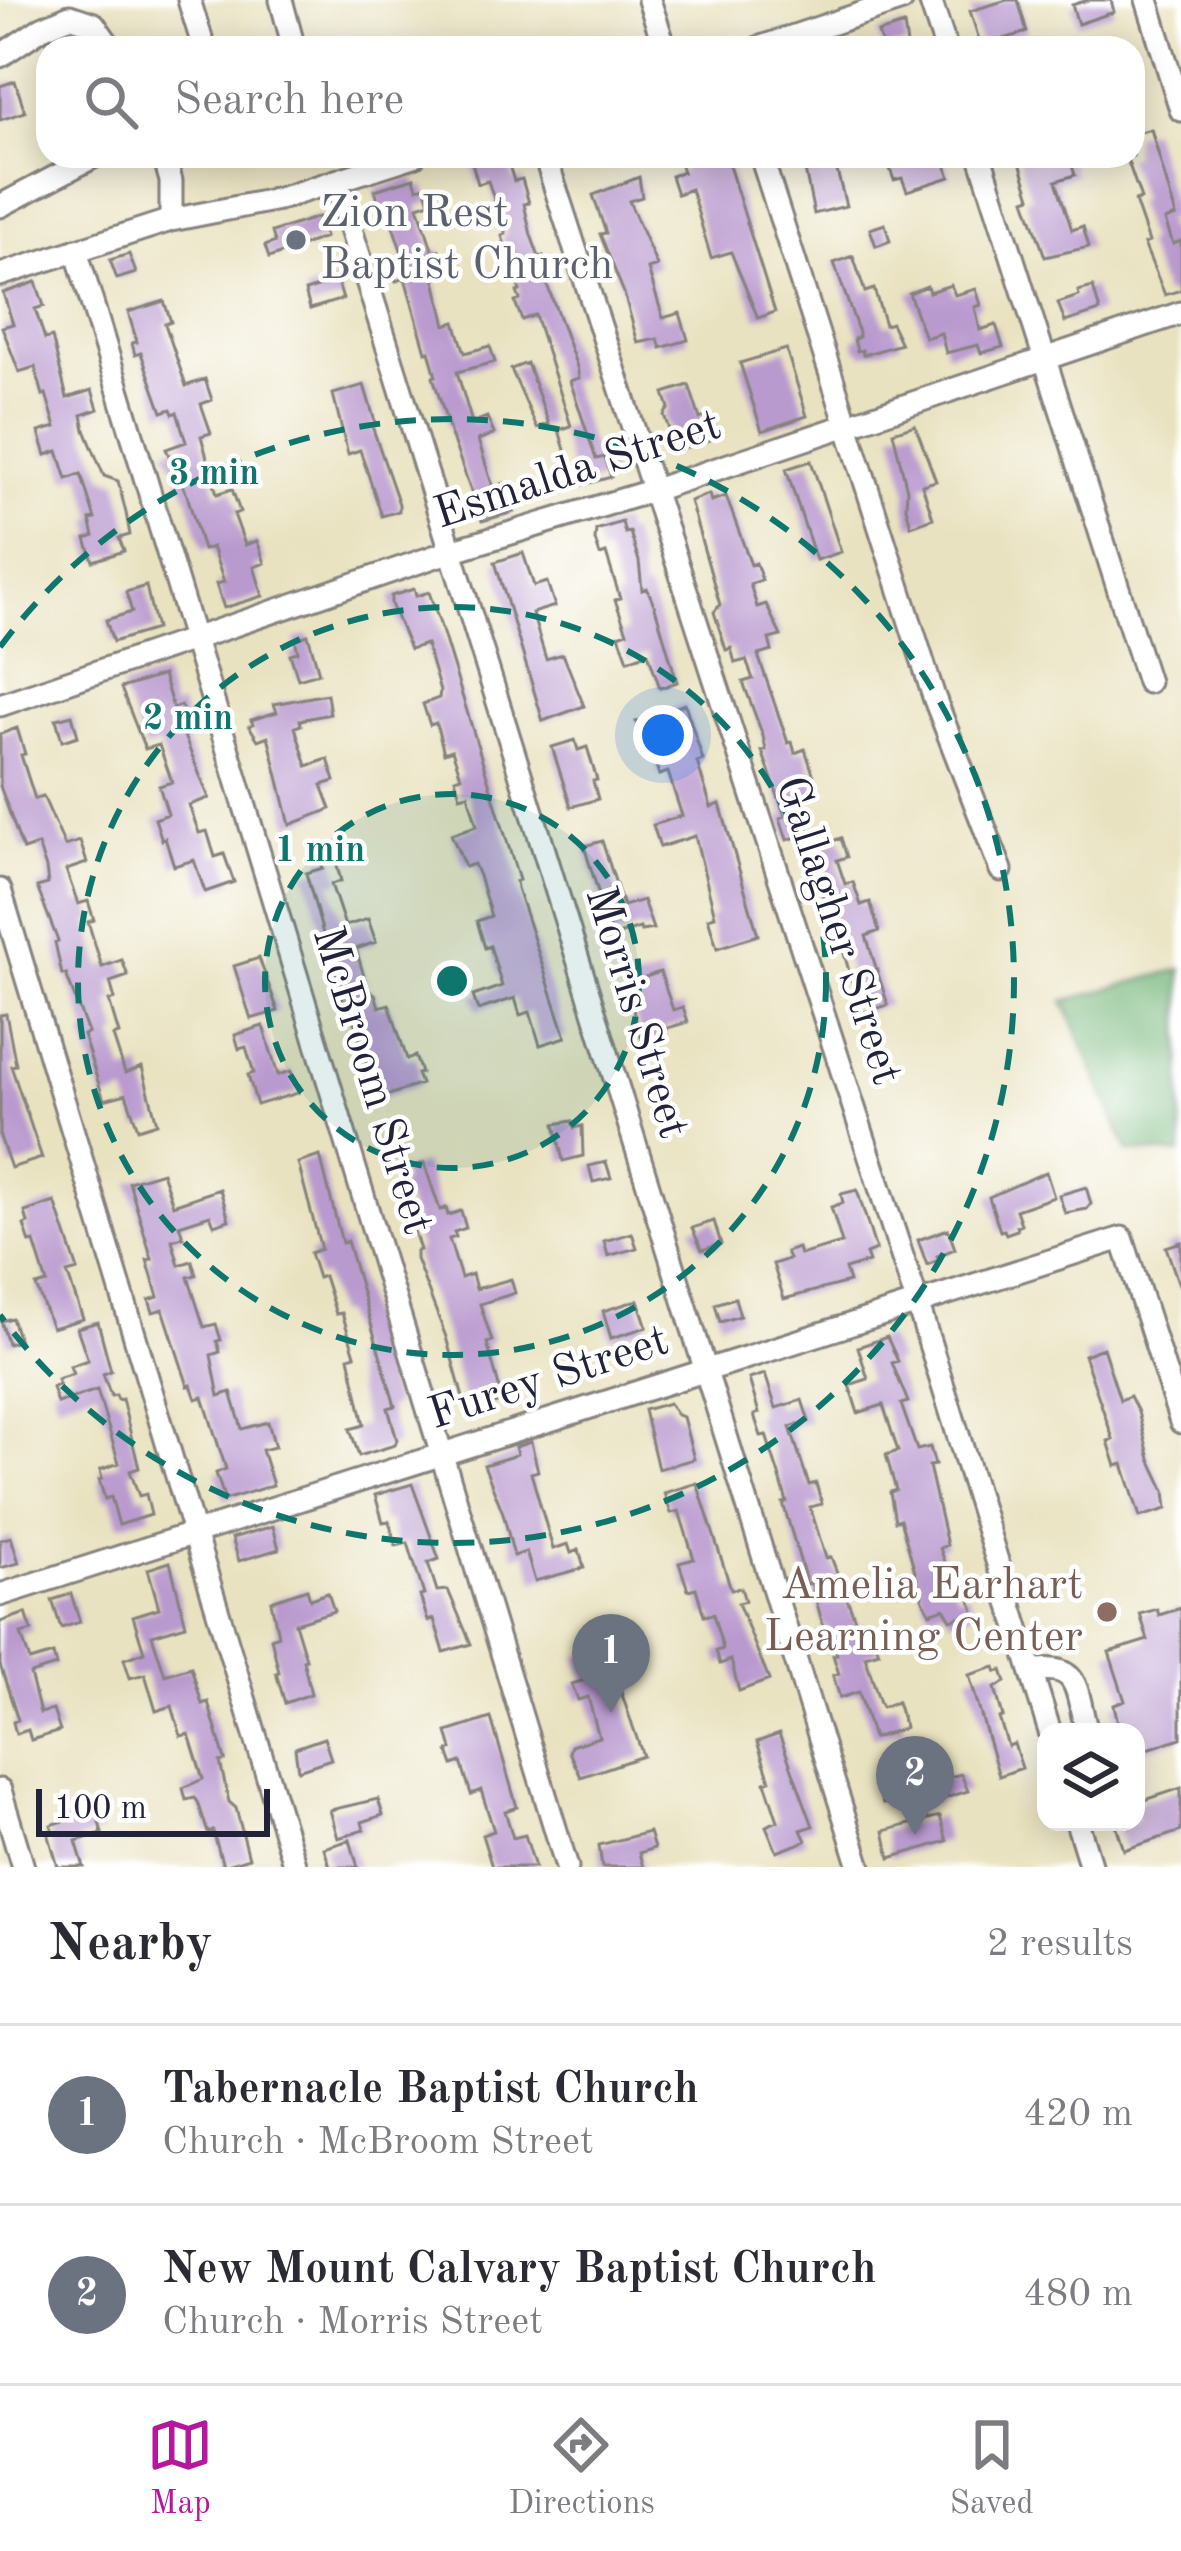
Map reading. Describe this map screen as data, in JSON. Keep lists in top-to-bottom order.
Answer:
{
  "streets": {
    "street": [
      "Esmalda Street",
      "Gallagher Street",
      "Morris Street",
      "McBroom Street",
      "Furey Street"
    ]
  },
  "crossings": [
    ["Esmalda Street", "Gallagher Street"],
    ["Esmalda Street", "Morris Street"],
    ["Esmalda Street", "McBroom Street"],
    ["Gallagher Street", "Furey Street"],
    ["Morris Street", "Furey Street"],
    ["McBroom Street", "Furey Street"]
  ],
  "places": ["Zion Rest Baptist Church", "Amelia Earhart Learning Center"],
  "scale_bar": "100 m",
  "page": {
    "search": "Search here",
    "pins": ["1", "2"],
    "scale": "100 m",
    "heading": ["Nearby", "2 results"],
    "list": [
      {
        "mark": "1",
        "name": "Tabernacle Baptist Church",
        "note": "Church · McBroom Street",
        "value": "420 m"
      },
      {
        "mark": "2",
        "name": "New Mount Calvary Baptist Church",
        "note": "Church · Morris Street",
        "value": "480 m"
      }
    ],
    "nav": ["Map", "Directions", "Saved"]
  },
  "rings": ["3 min", "2 min", "1 min"]
}
